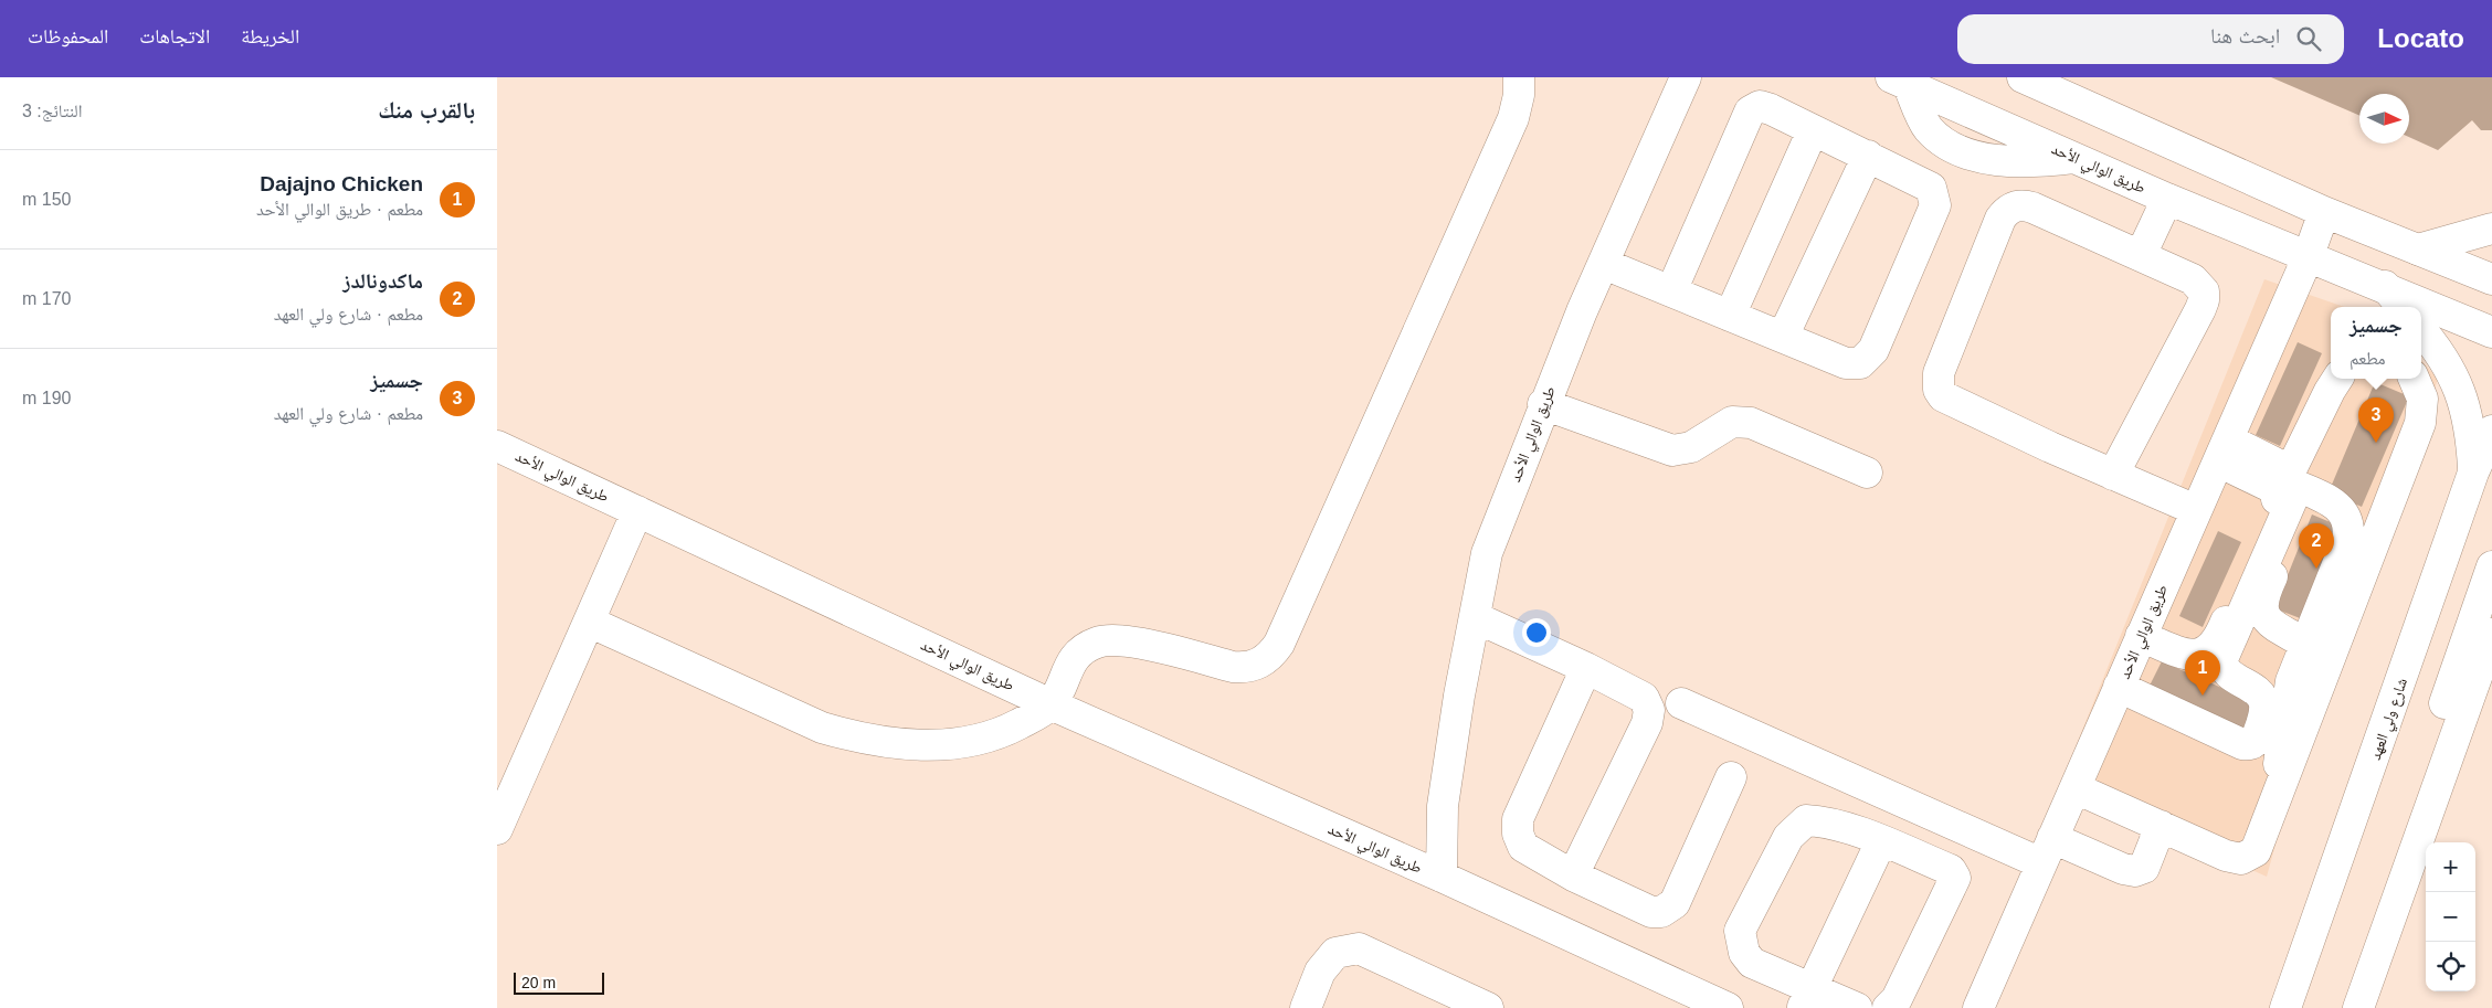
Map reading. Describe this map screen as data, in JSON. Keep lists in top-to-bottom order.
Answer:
{
  "streets": {
    "street": ["طريق الوالي الأحد", "شارع ولي العهد"]
  },
  "scale_bar": "20 m",
  "north": "right",
  "page": {
    "header": "Locato",
    "search": "ابحث هنا",
    "nav": ["الخريطة", "الاتجاهات", "المحفوظات"],
    "heading": ["بالقرب منك", "النتائج: 3"],
    "list": [
      {
        "mark": "1",
        "name": "Dajajno Chicken",
        "note": "مطعم · طريق الوالي الأحد",
        "value": "150 m"
      },
      {
        "mark": "2",
        "name": "ماكدونالدز",
        "note": "مطعم · شارع ولي العهد",
        "value": "170 m"
      },
      {
        "mark": "3",
        "name": "جسميز",
        "note": "مطعم · شارع ولي العهد",
        "value": "190 m"
      }
    ],
    "popup": ["جسميز", "مطعم"],
    "pins": ["3", "2", "1"],
    "map_buttons": ["+", "−"],
    "scale": "20 m"
  }
}
